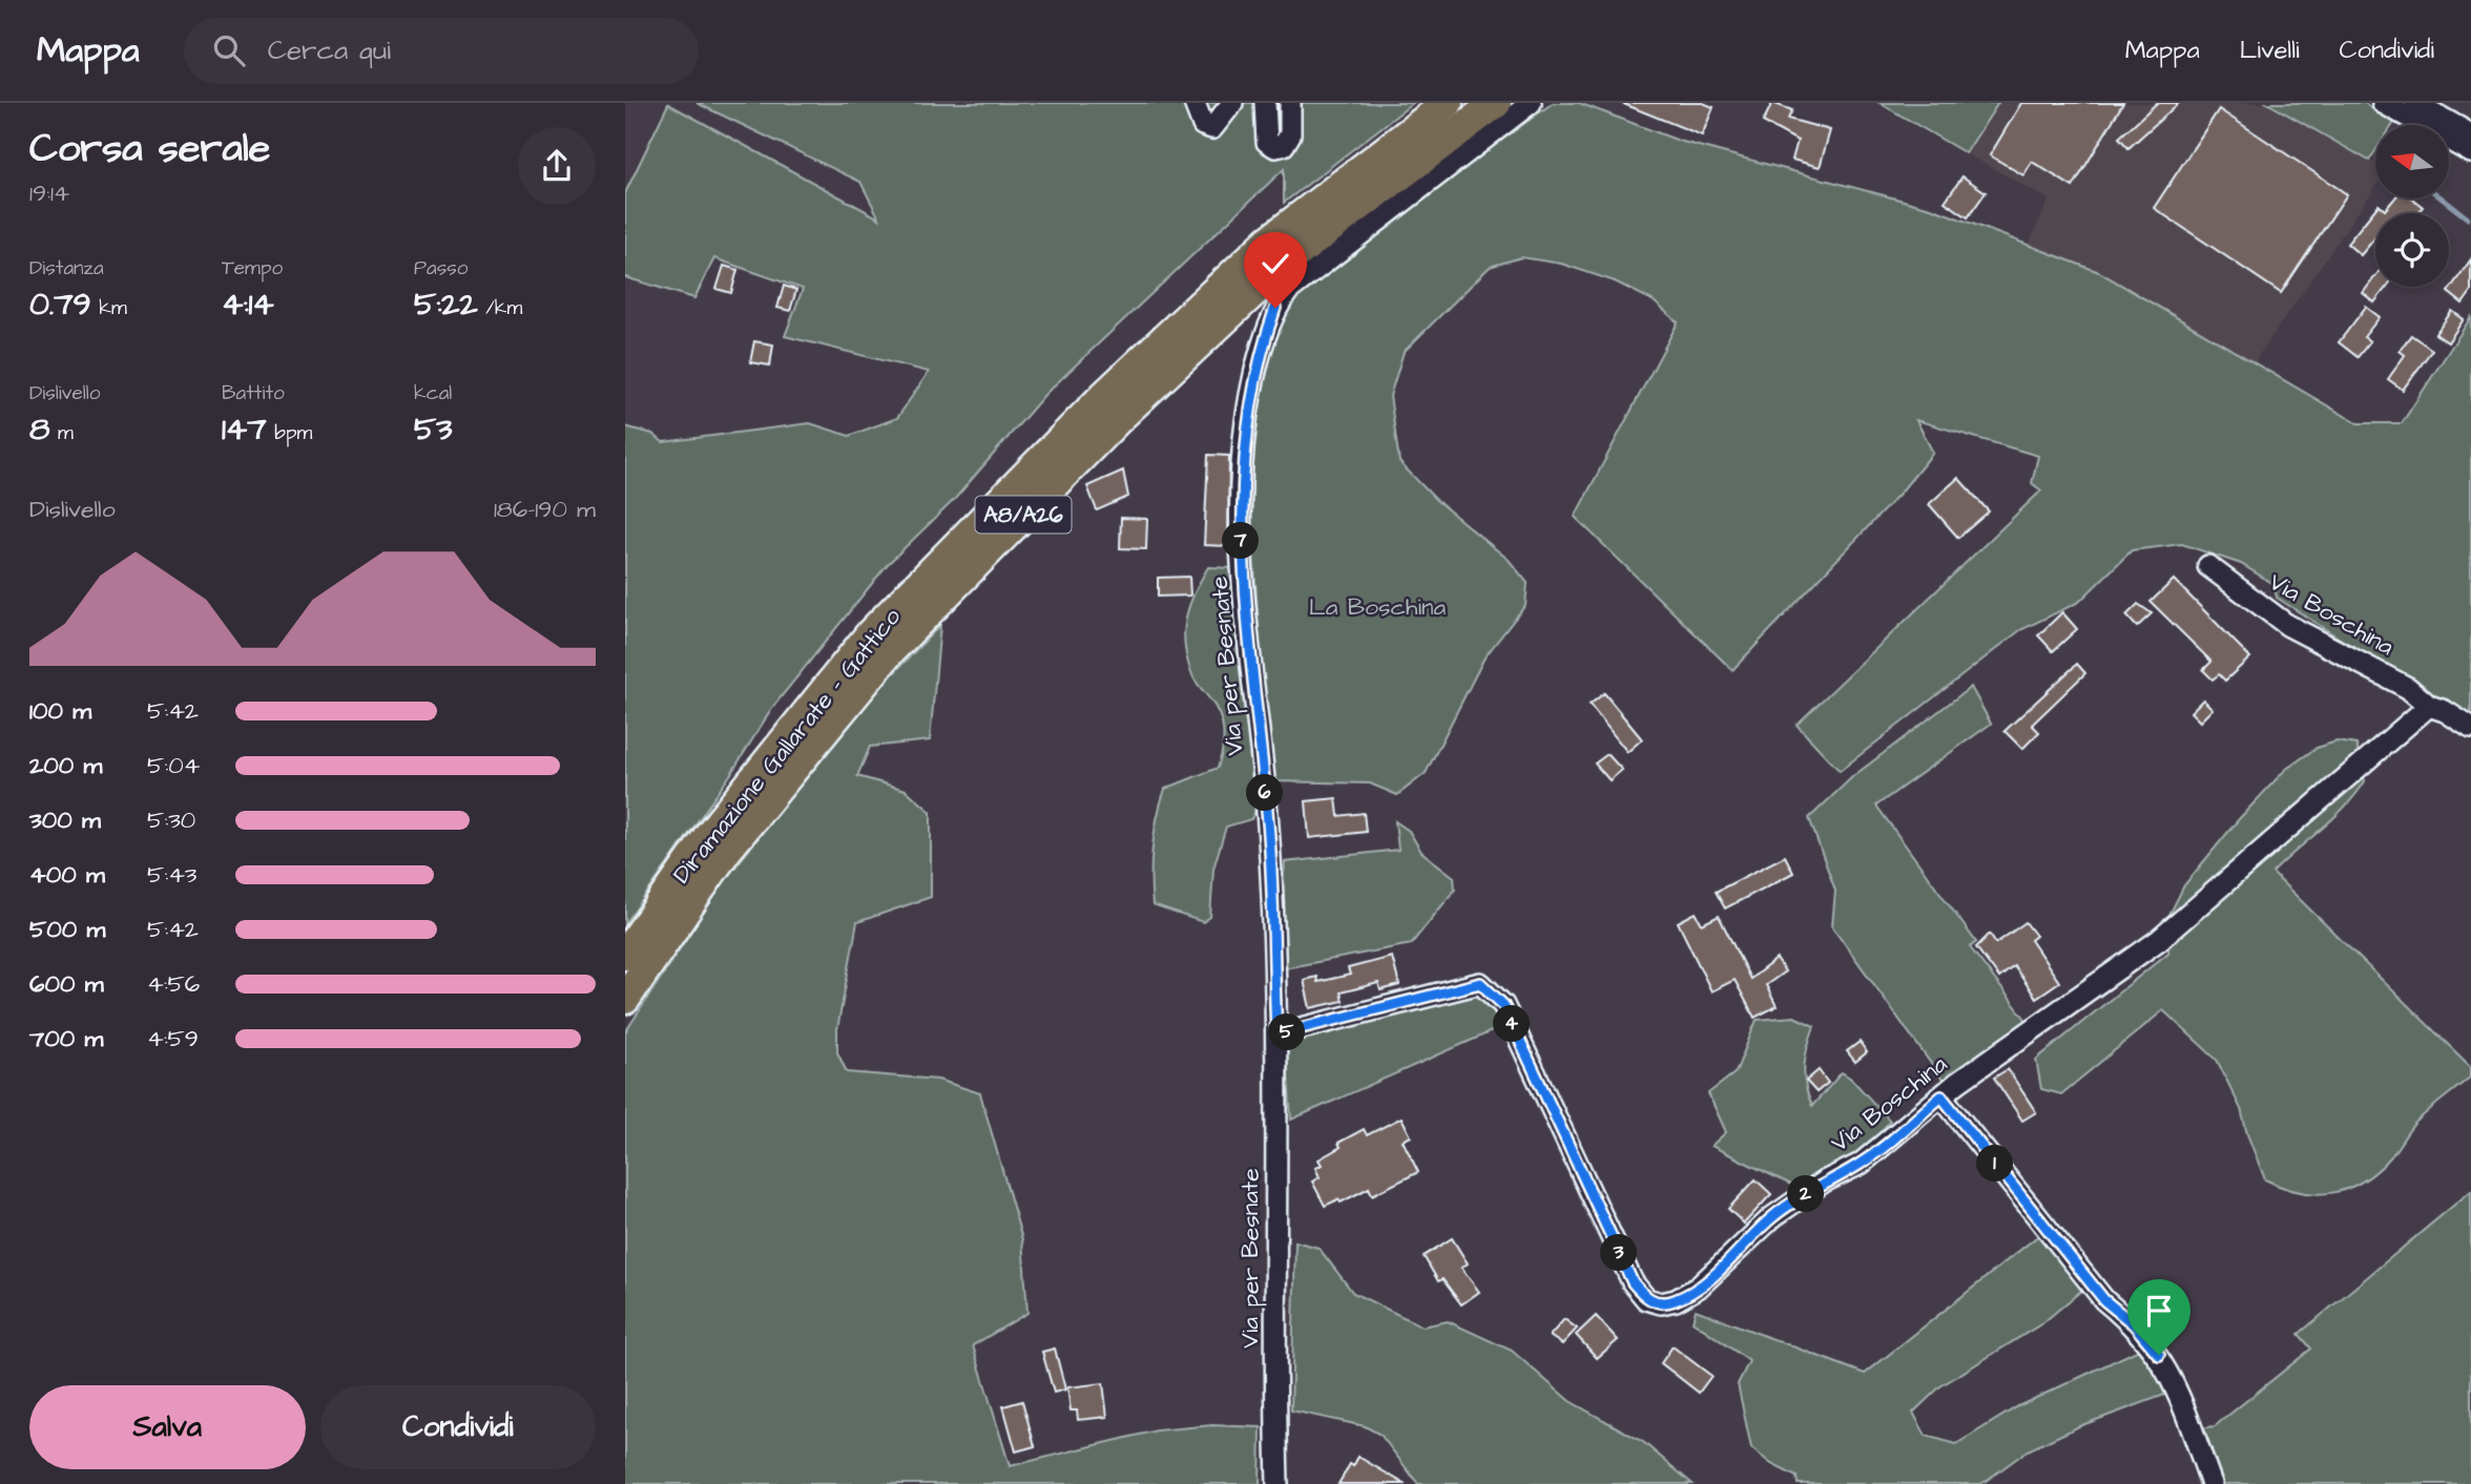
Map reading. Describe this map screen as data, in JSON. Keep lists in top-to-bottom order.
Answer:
{
  "streets": {
    "highway": ["A8/A26", "Diramazione Gallarate - Gattico"],
    "street": ["Via Boschina", "Via per Besnate"]
  },
  "crossings": [
    ["Via Boschina", "Via per Besnate"]
  ],
  "parks": ["La Boschina"],
  "north": "left",
  "page": {
    "header": "Mappa",
    "search": "Cerca qui",
    "nav": ["Mappa", "Livelli", "Condividi"],
    "heading": ["Corsa serale", "19:14"],
    "stats": [
      ["Distanza", "0.79 km"],
      ["Tempo", "4:14"],
      ["Passo", "5:22 /km"],
      ["Dislivello", "8 m"],
      ["Battito", "147 bpm"],
      ["kcal", "53"]
    ],
    "chart": ["Dislivello", "186–190 m"],
    "pins": [
      "7",
      "6",
      "4",
      "5",
      "1",
      "2",
      "3"
    ],
    "list": [
      {
        "name": "100 m",
        "note": "5:42"
      },
      {
        "name": "200 m",
        "note": "5:04"
      },
      {
        "name": "300 m",
        "note": "5:30"
      },
      {
        "name": "400 m",
        "note": "5:43"
      },
      {
        "name": "500 m",
        "note": "5:42"
      },
      {
        "name": "600 m",
        "note": "4:56"
      },
      {
        "name": "700 m",
        "note": "4:59"
      }
    ],
    "buttons": ["Salva", "Condividi"]
  }
}
